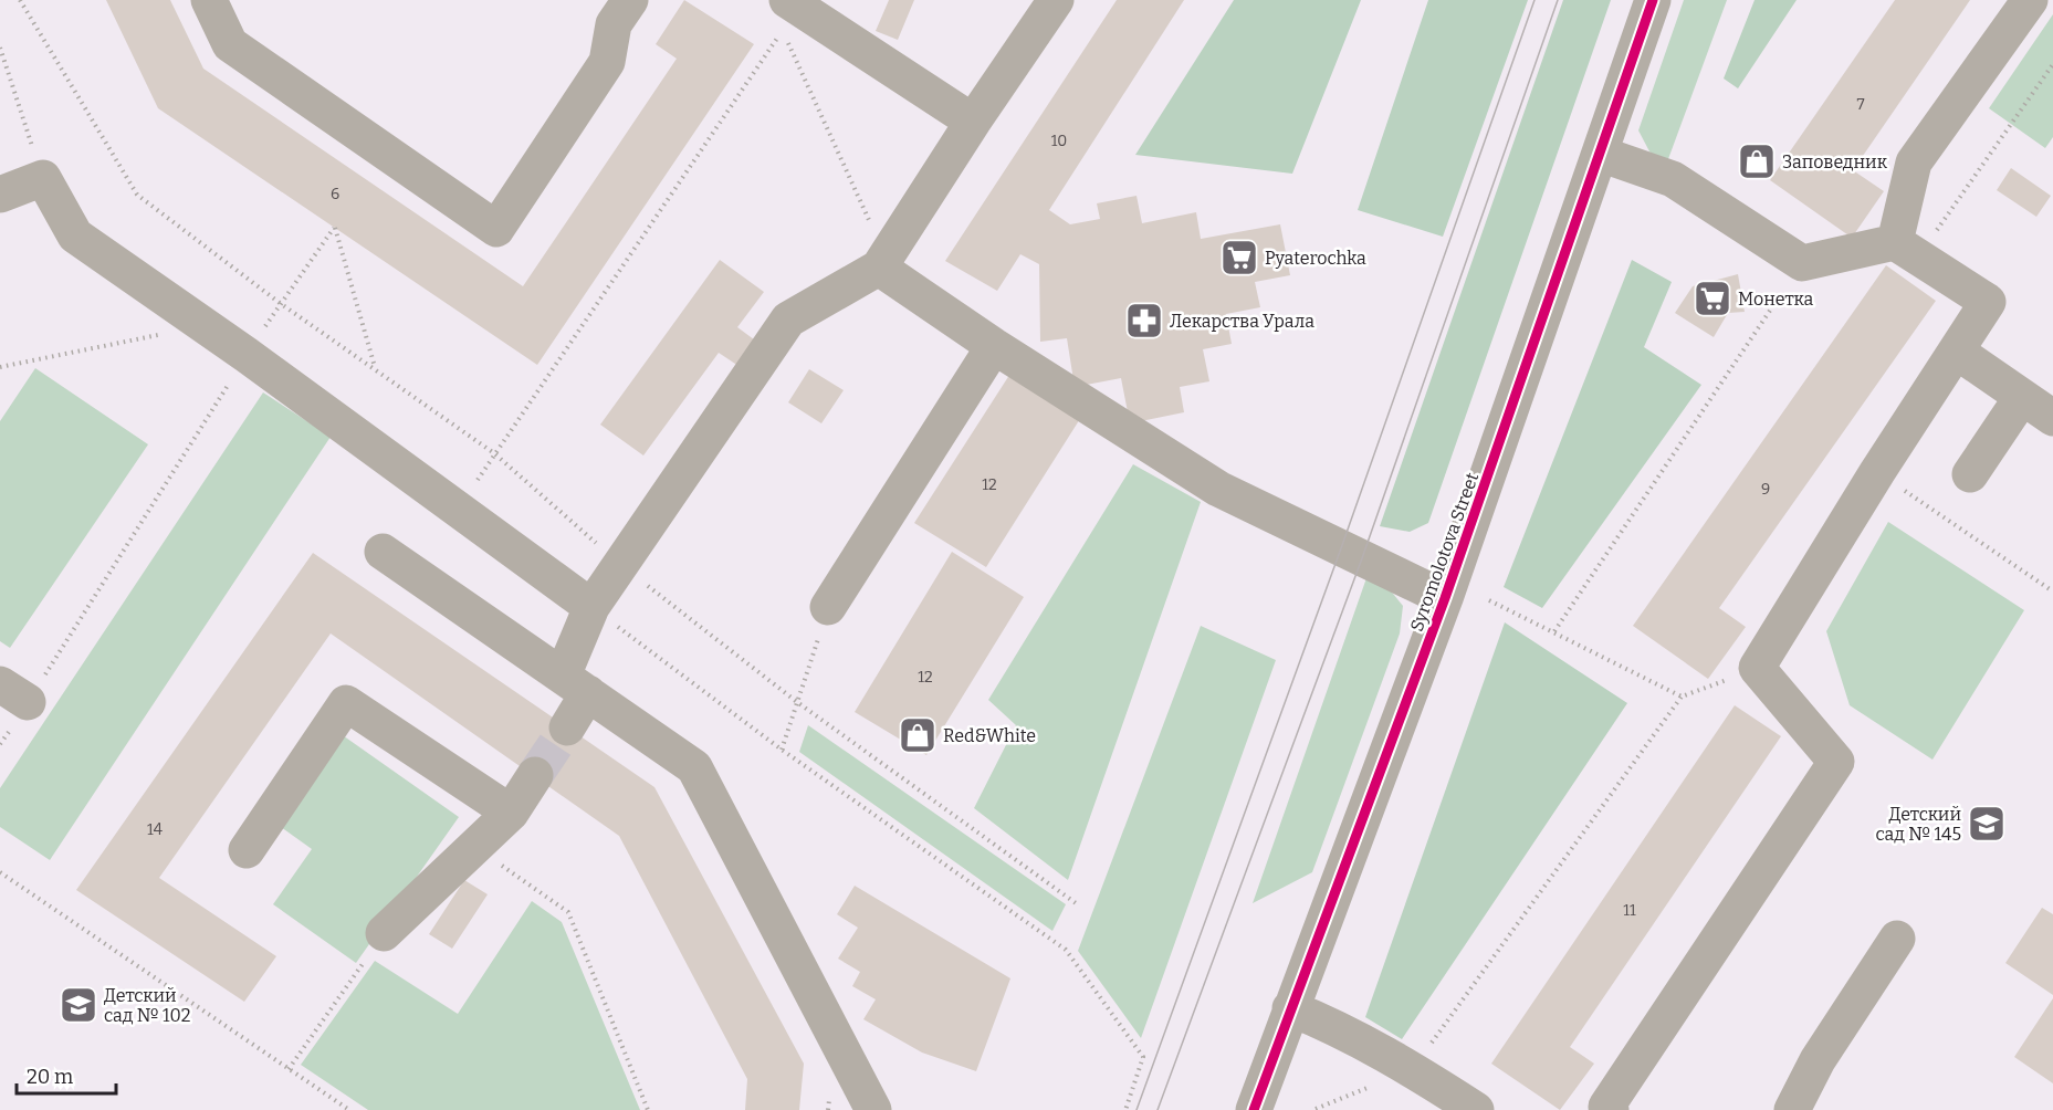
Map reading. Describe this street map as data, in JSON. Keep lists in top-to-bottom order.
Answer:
{
  "streets": {
    "street": ["Syromolotova Street"]
  },
  "places": {
    "shop": ["Заповедник", "Red&White"],
    "supermarket": ["Pyaterochka", "Монетка"],
    "pharmacy": ["Лекарства Урала"],
    "school or university": ["Детский сад № 145", "Детский сад № 102"]
  },
  "house_numbers": [
    "7",
    "10",
    "6",
    "12",
    "9",
    "12",
    "14",
    "11"
  ],
  "scale_bar": "20 m"
}
